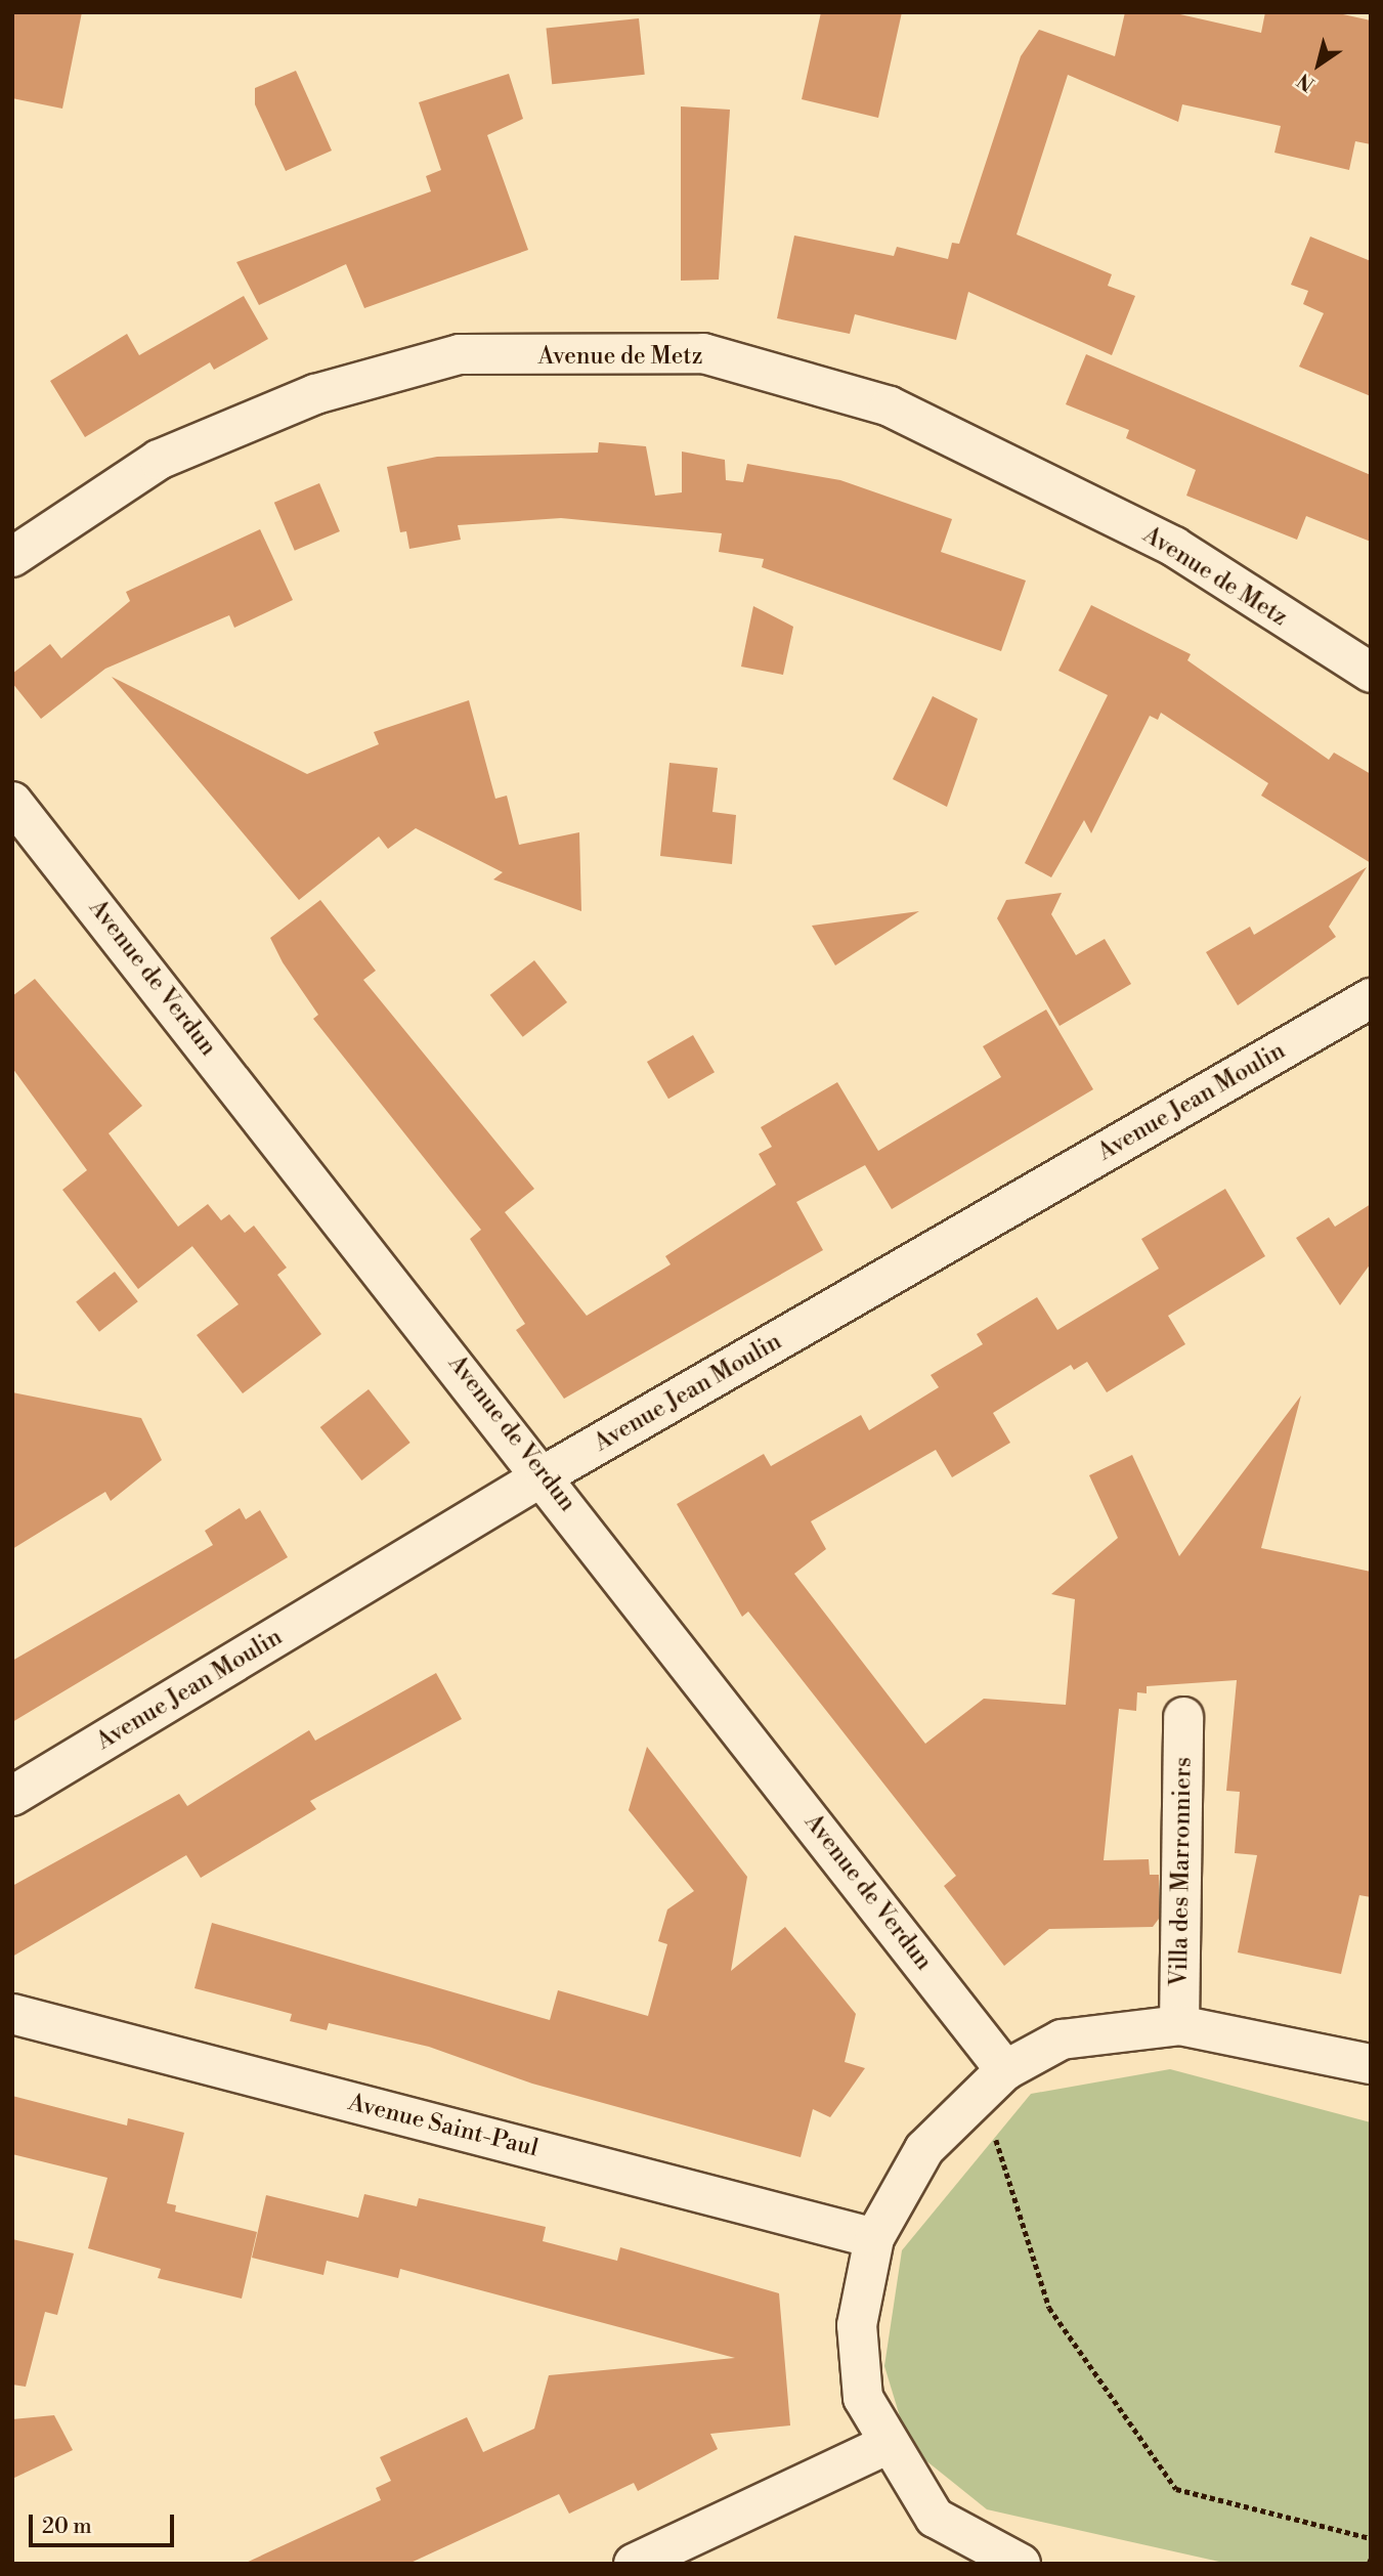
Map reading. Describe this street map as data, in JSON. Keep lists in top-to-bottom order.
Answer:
{
  "streets": {
    "street": [
      "Avenue de Metz",
      "Avenue de Verdun",
      "Avenue Jean Moulin",
      "Villa des Marronniers",
      "Avenue Saint-Paul"
    ]
  },
  "crossings": [
    ["Avenue de Verdun", "Avenue Jean Moulin"]
  ],
  "scale_bar": "20 m",
  "north": "bottom left"
}
